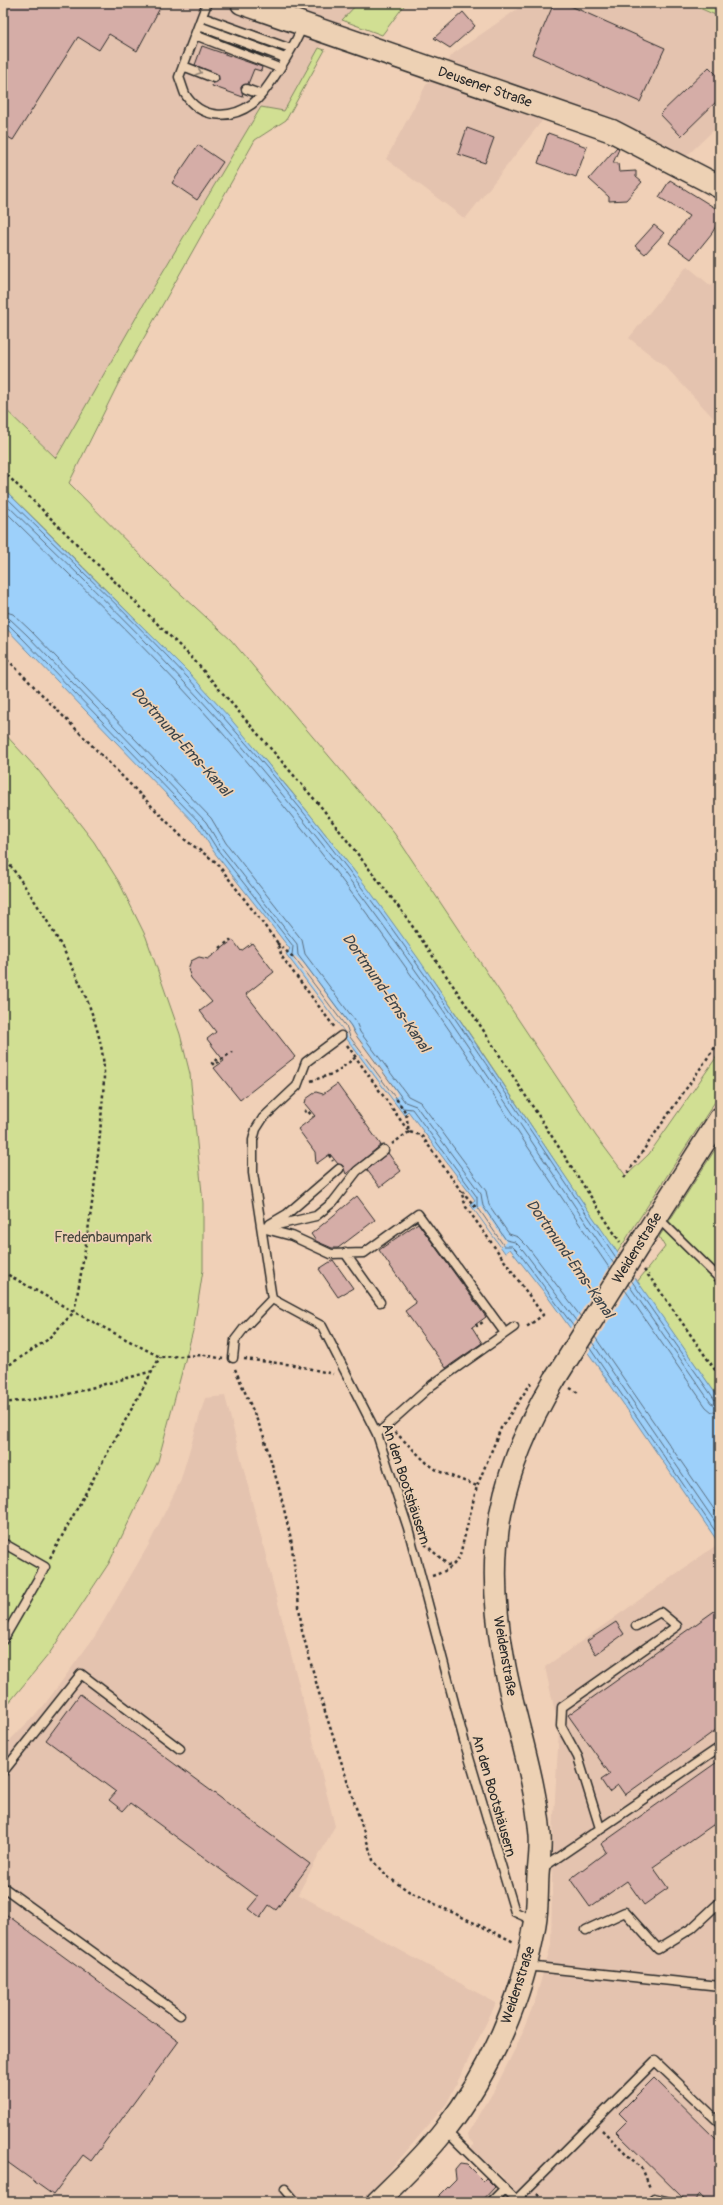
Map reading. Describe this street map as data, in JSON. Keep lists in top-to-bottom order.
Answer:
{
  "streets": {
    "main road": ["Deusener Straße"],
    "street": ["Weidenstraße"],
    "lane": ["An den Bootshäusern"]
  },
  "crossings": [
    ["Weidenstraße", "An den Bootshäusern"]
  ],
  "water": ["Dortmund-Ems-Kanal"],
  "parks": ["Fredenbaumpark"]
}
